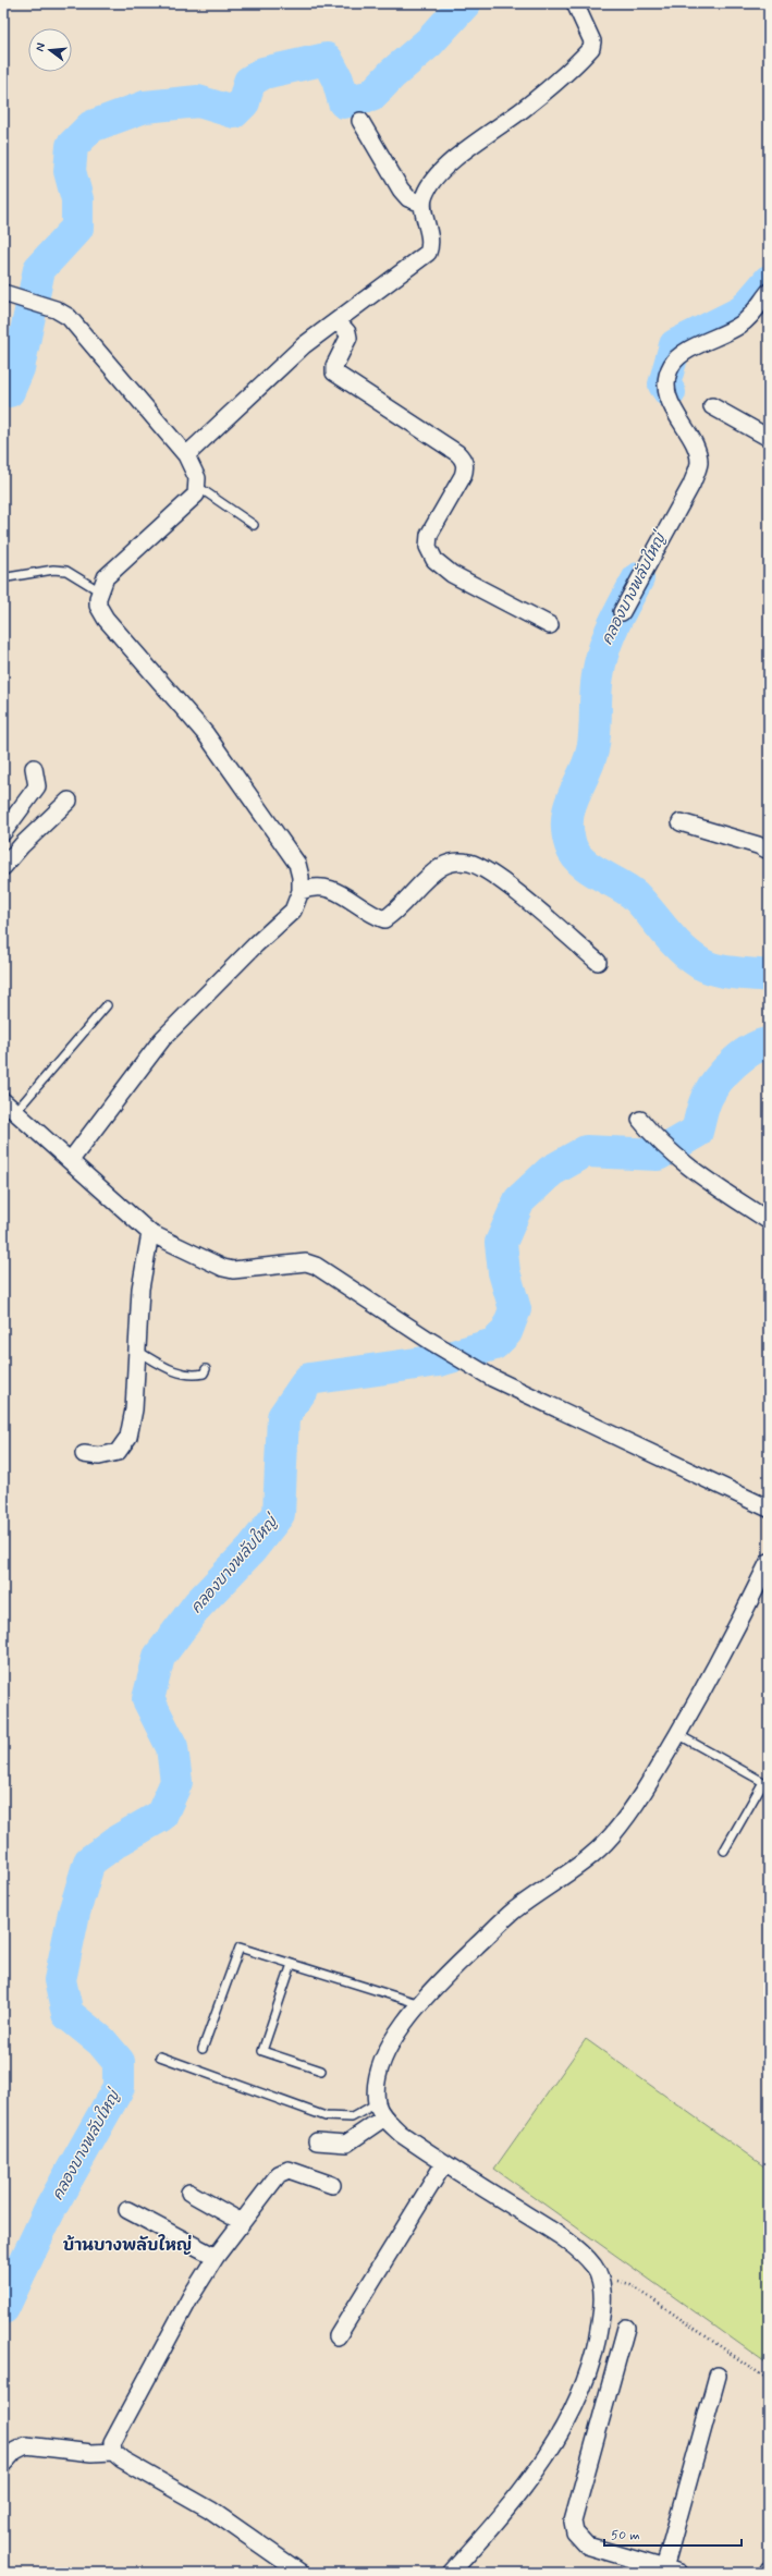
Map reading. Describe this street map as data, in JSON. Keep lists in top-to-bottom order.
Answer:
{
  "districts": ["บ้านบางพลับใหญ่"],
  "water": ["คลองบางพลับใหญ่"],
  "scale_bar": "50 m",
  "north": "left"
}
